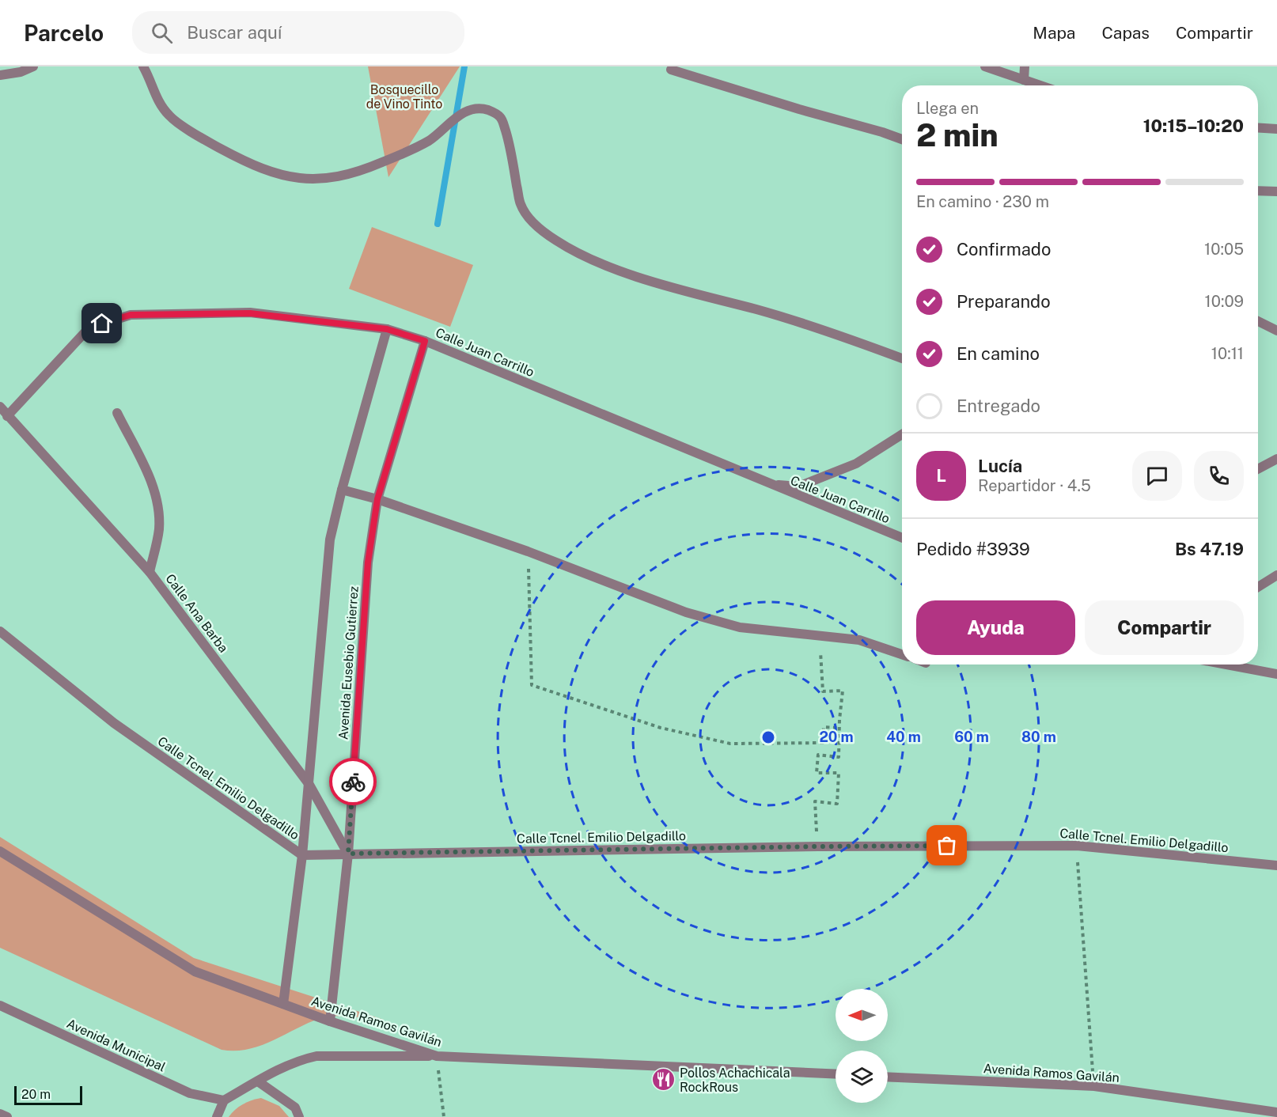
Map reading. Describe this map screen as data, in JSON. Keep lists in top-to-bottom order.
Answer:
{
  "streets": {
    "street": [
      "Calle Juan Carrillo",
      "Calle Ana Barba",
      "Avenida Eusebio Gutierrez",
      "Calle Tcnel. Emilio Delgadillo",
      "Avenida Ramos Gavilán",
      "Avenida Municipal"
    ]
  },
  "crossings": [
    ["Calle Juan Carrillo", "Calle Ana Barba"],
    ["Calle Juan Carrillo", "Avenida Eusebio Gutierrez"],
    ["Calle Ana Barba", "Avenida Eusebio Gutierrez"],
    ["Calle Ana Barba", "Calle Tcnel. Emilio Delgadillo"],
    ["Avenida Eusebio Gutierrez", "Calle Tcnel. Emilio Delgadillo"],
    ["Avenida Eusebio Gutierrez", "Avenida Ramos Gavilán"]
  ],
  "parks": ["Bosquecillo de Vino Tinto"],
  "places": {
    "restaurant": ["Pollos Achachicala RockRous"]
  },
  "scale_bar": "20 m",
  "north": "left",
  "page": {
    "header": "Parcelo",
    "search": "Buscar aquí",
    "nav": ["Mapa", "Capas", "Compartir"],
    "heading": ["2 min", "Llega en", "10:15–10:20"],
    "panel": [
      "Lucía",
      "Repartidor · 4.5",
      "Pedido #3939",
      "Bs 47.19"
    ],
    "bar": "En camino · 230 m",
    "list": [
      ["Confirmado", "10:05"],
      ["Preparando", "10:09"],
      ["En camino", "10:11"],
      "Entregado"
    ],
    "round": "L",
    "buttons": ["Ayuda", "Compartir"],
    "scale": "20 m"
  },
  "rings": [
    "20 m",
    "40 m",
    "60 m",
    "80 m"
  ]
}
